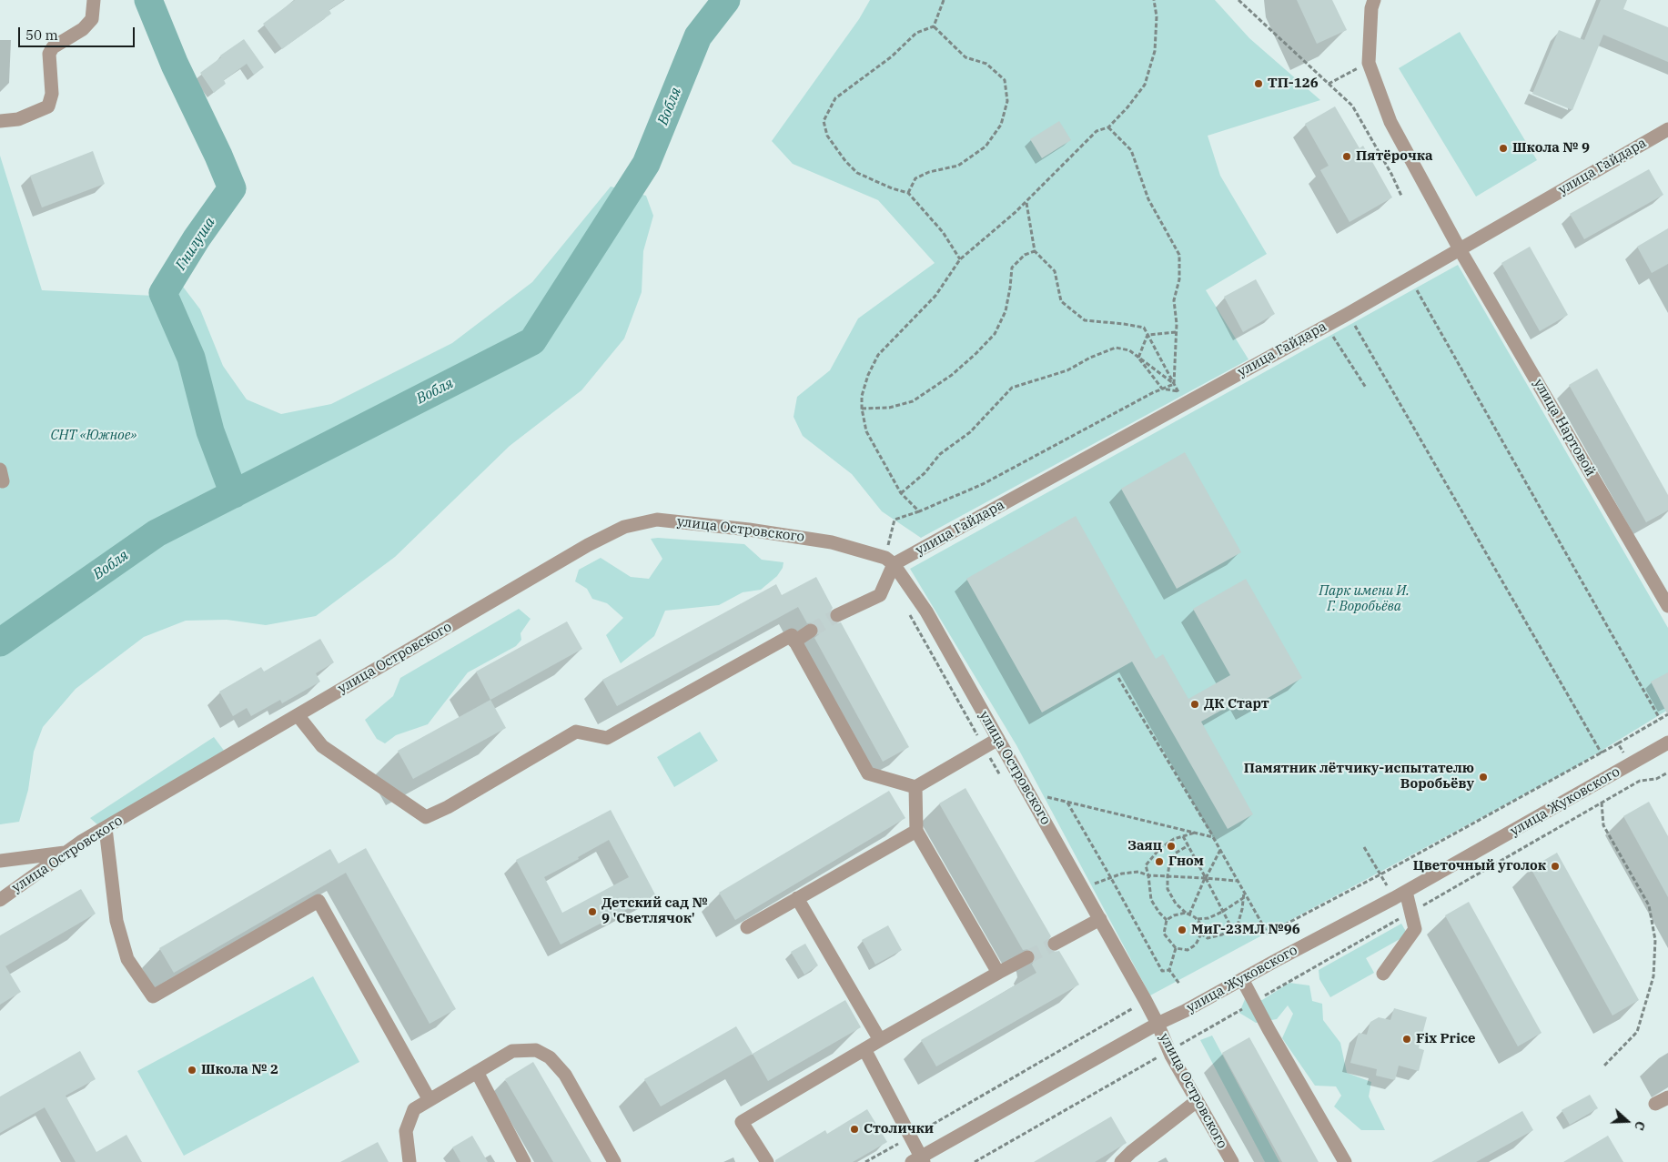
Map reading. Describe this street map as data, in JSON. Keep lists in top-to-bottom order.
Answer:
{
  "streets": {
    "street": [
      "улица Гайдара",
      "улица Нартовой",
      "улица Островского",
      "улица Жуковского"
    ]
  },
  "crossings": [
    ["улица Гайдара", "улица Нартовой"],
    ["улица Гайдара", "улица Островского"],
    ["улица Островского", "улица Жуковского"]
  ],
  "water": ["Вобля", "Гнилуша"],
  "parks": ["СНТ «Южное»", "Парк имени И. Г. Воробьёва"],
  "places": [
    "ТП-126",
    "Школа № 9",
    "Пятёрочка",
    "ДК Старт",
    "Памятник лётчику-испытателю Воробьёву",
    "Заяц",
    "Гном",
    "Цветочный уголок",
    "Детский сад № 9 'Светлячок'",
    "МиГ-23МЛ №96",
    "Fix Price",
    "Школа № 2",
    "Столички"
  ],
  "scale_bar": "50 m",
  "north": "right"
}
